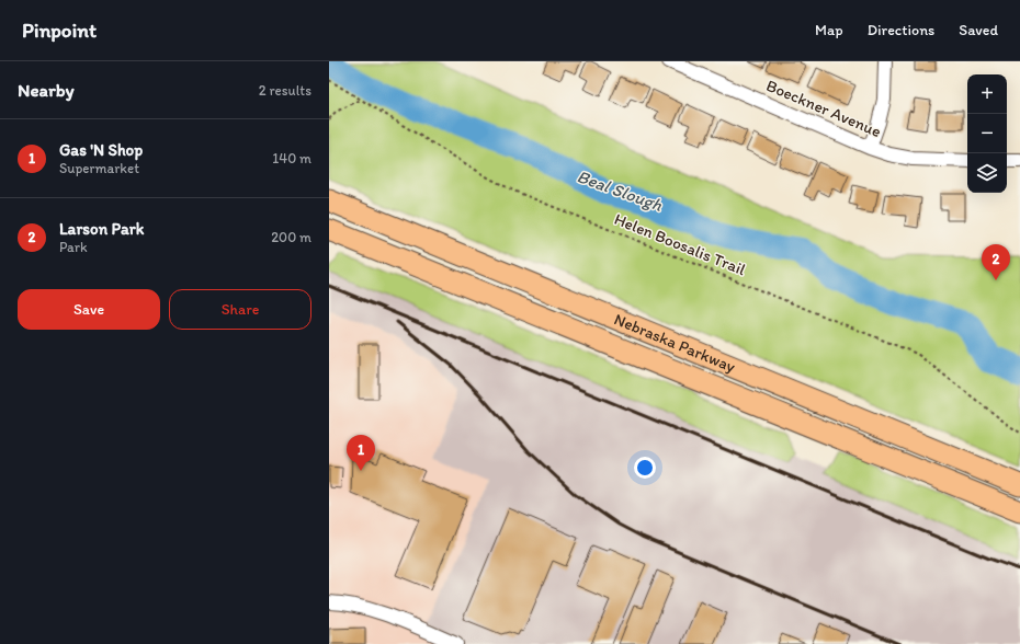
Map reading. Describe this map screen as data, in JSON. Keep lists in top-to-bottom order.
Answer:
{
  "streets": {
    "main road": ["Nebraska Parkway"],
    "street": ["Boeckner Avenue"],
    "path": ["Helen Boosalis Trail"]
  },
  "water": ["Beal Slough"],
  "page": {
    "header": "Pinpoint",
    "nav": ["Map", "Directions", "Saved"],
    "heading": ["Nearby", "2 results"],
    "map_buttons": ["+", "−"],
    "list": [
      {
        "mark": "1",
        "name": "Gas 'N Shop",
        "note": "Supermarket",
        "value": "140 m"
      },
      {
        "mark": "2",
        "name": "Larson Park",
        "note": "Park",
        "value": "200 m"
      }
    ],
    "pins": ["2", "1"],
    "buttons": ["Save", "Share"]
  }
}
